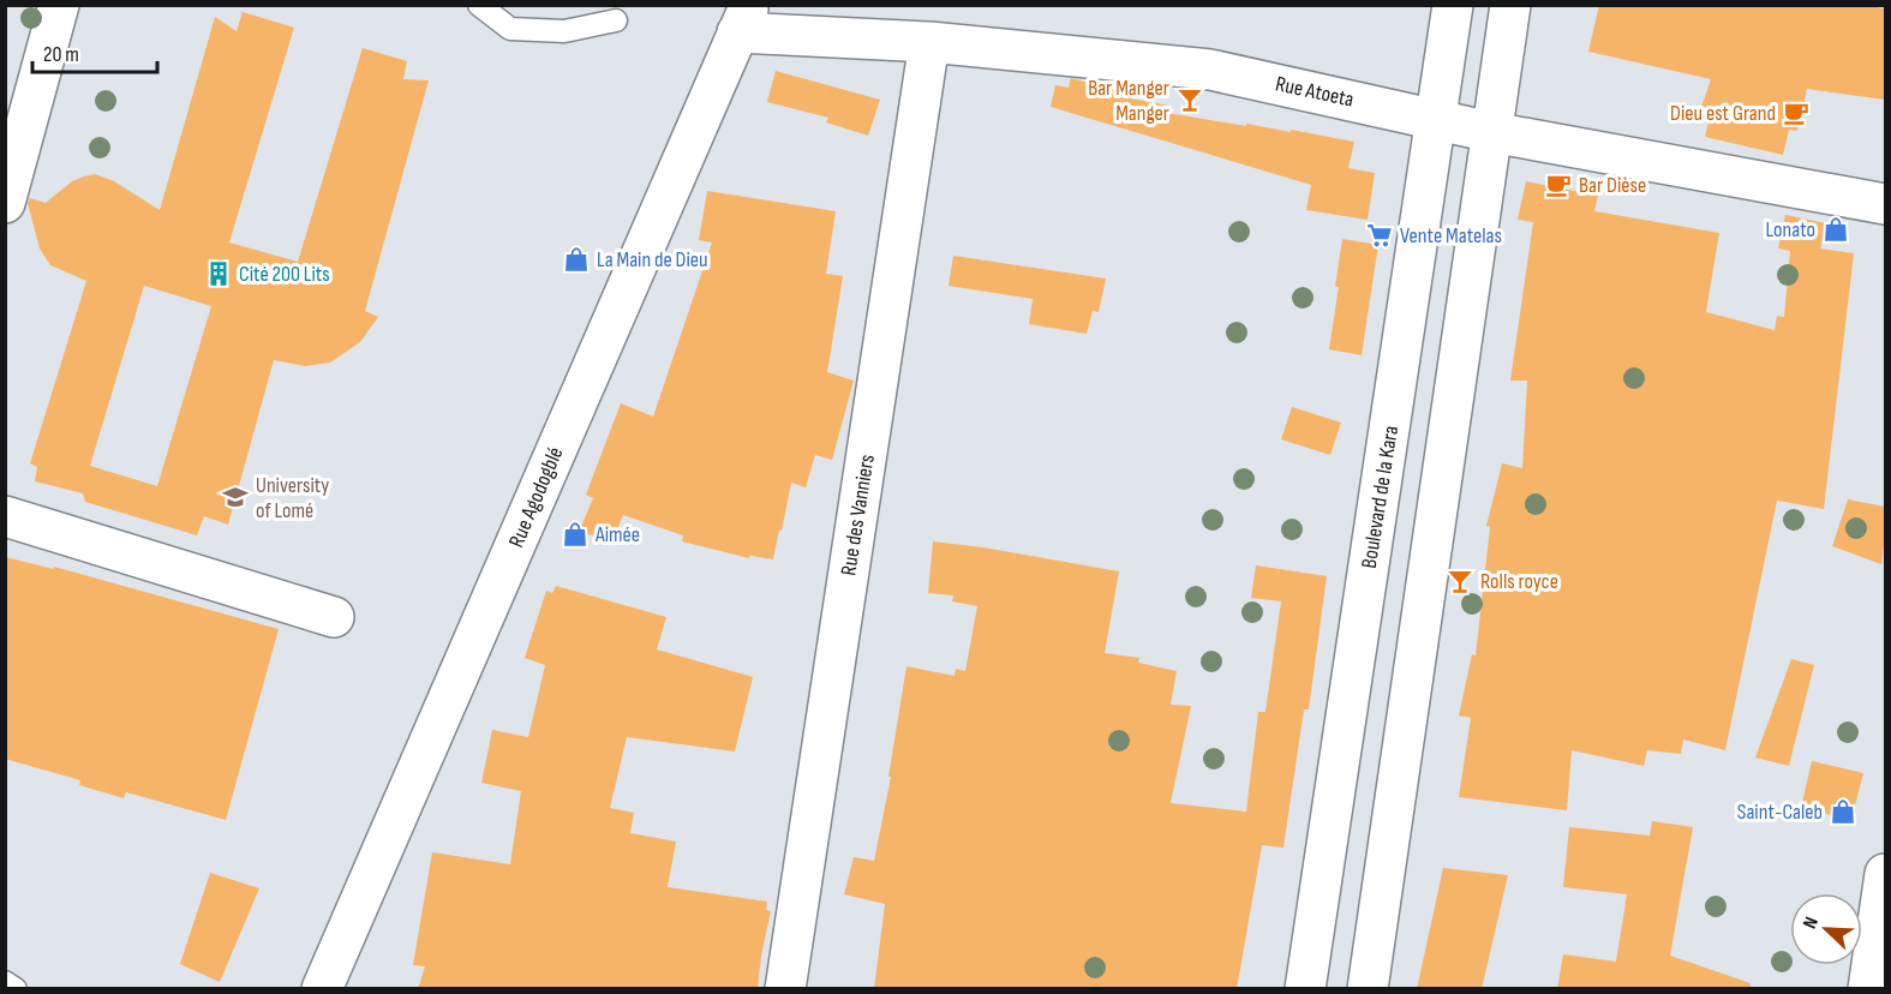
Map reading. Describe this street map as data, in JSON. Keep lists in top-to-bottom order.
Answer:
{
  "streets": {
    "street": [
      "Rue Atoeta",
      "Rue Agodogblé",
      "Boulevard de la Kara",
      "Rue des Vanniers"
    ]
  },
  "crossings": [
    ["Rue Atoeta", "Rue Agodogblé"],
    ["Rue Atoeta", "Boulevard de la Kara"],
    ["Rue Atoeta", "Rue des Vanniers"]
  ],
  "places": {
    "bar": ["Bar Manger Manger", "Rolls royce"],
    "cafe": ["Dieu est Grand", "Bar Dièse"],
    "shop": [
      "Lonato",
      "La Main de Dieu",
      "Aimée",
      "Saint-Caleb"
    ],
    "supermarket": ["Vente Matelas"],
    "building": ["Cité 200 Lits"],
    "school or university": ["University of Lomé"]
  },
  "scale_bar": "20 m",
  "north": "top left"
}
